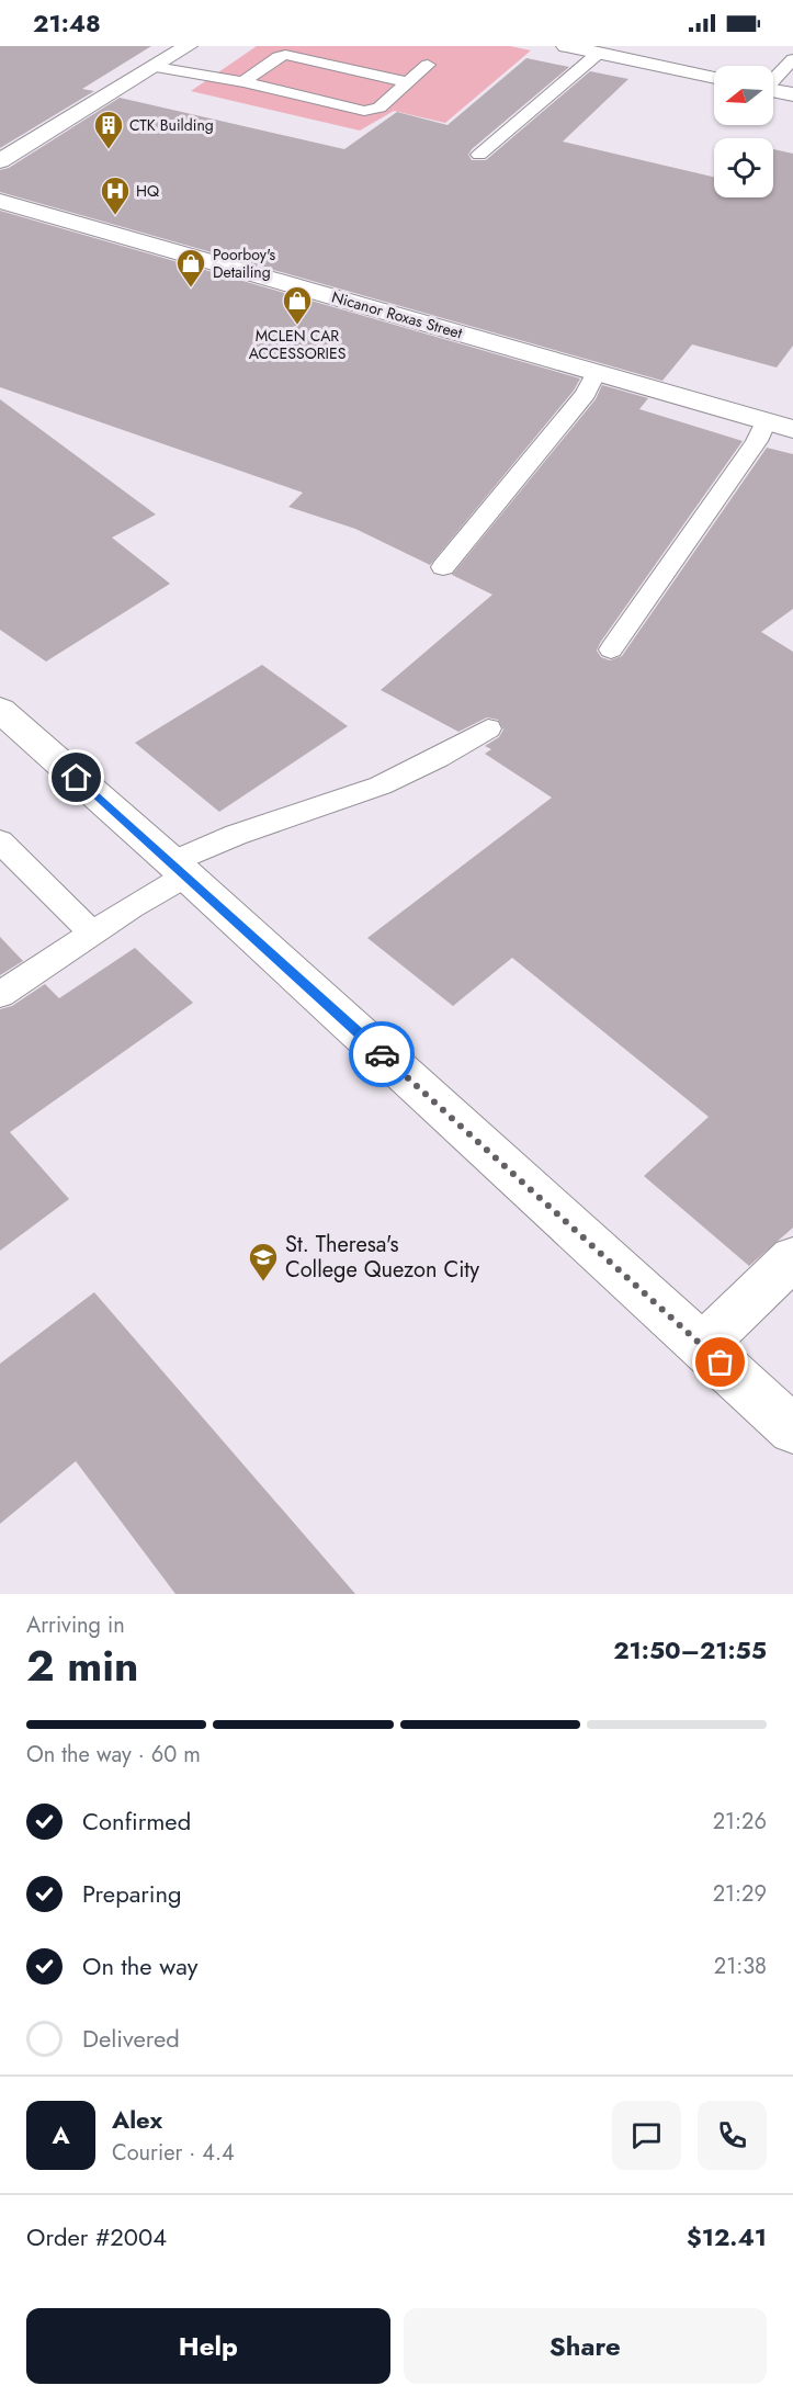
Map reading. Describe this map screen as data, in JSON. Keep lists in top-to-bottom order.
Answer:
{
  "streets": {
    "street": ["Nicanor Roxas Street"]
  },
  "places": {
    "building": ["CTK Building"],
    "hospital": ["HQ"],
    "shop": ["Poorboy's Detailing", "MCLEN CAR ACCESSORIES"],
    "school or university": ["St. Theresa's College Quezon City"]
  },
  "north": "left",
  "page": {
    "status": "21:48",
    "heading": ["2 min", "Arriving in", "21:50–21:55"],
    "panel": [
      "Alex",
      "Courier · 4.4",
      "Order #2004",
      "$12.41"
    ],
    "bar": "On the way · 60 m",
    "list": [
      ["Confirmed", "21:26"],
      ["Preparing", "21:29"],
      ["On the way", "21:38"],
      "Delivered"
    ],
    "round": "A",
    "buttons": ["Help", "Share"]
  }
}
